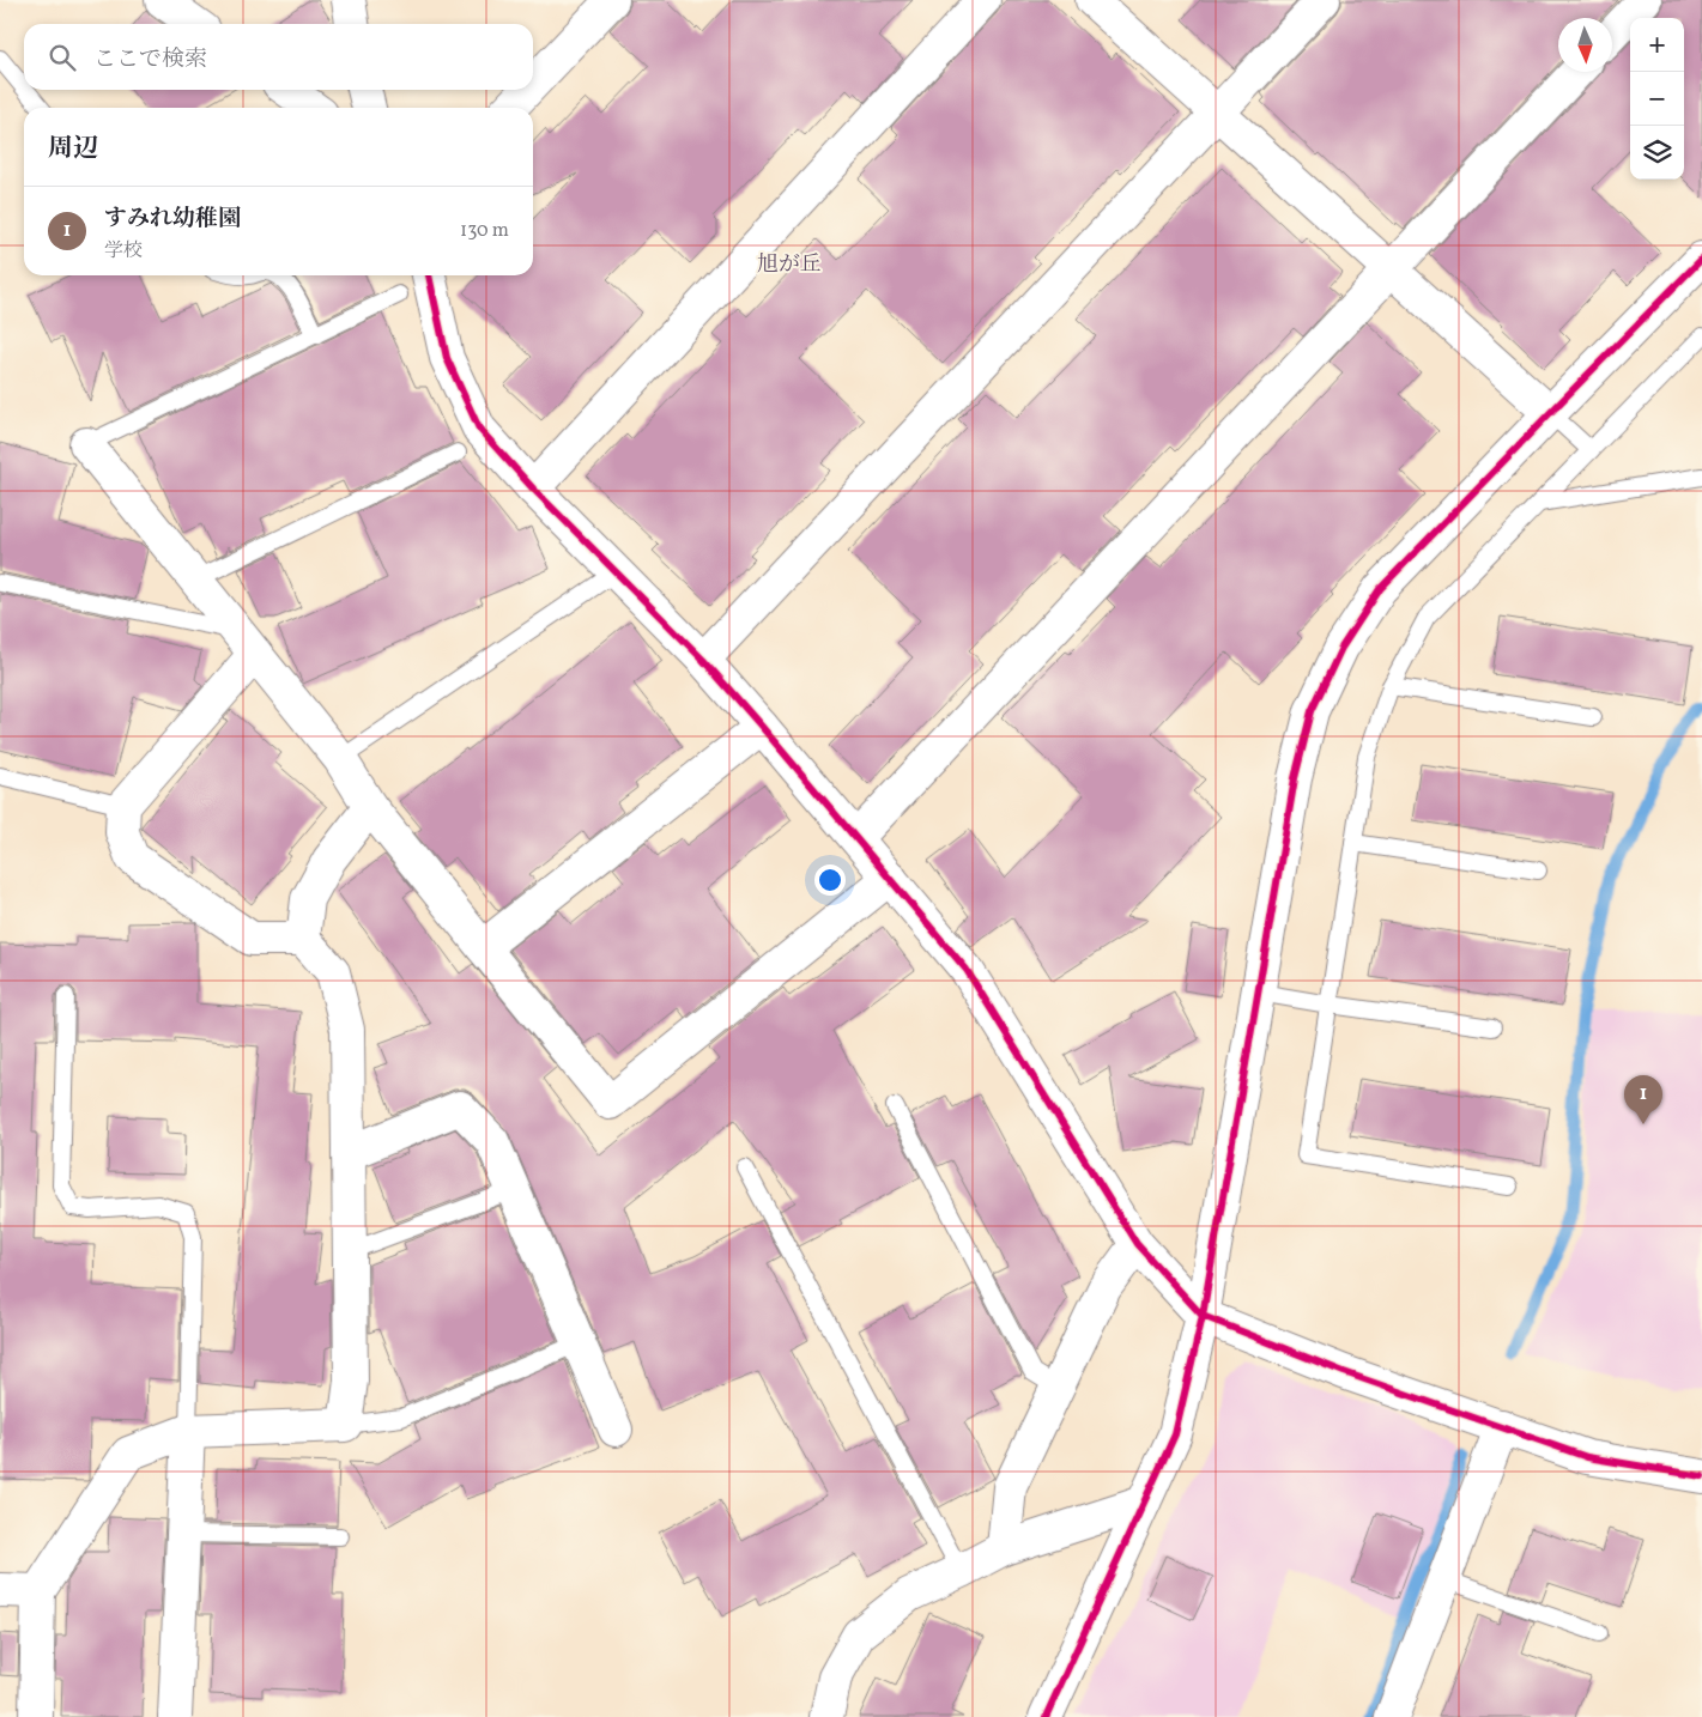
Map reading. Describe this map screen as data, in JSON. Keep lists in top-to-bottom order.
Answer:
{
  "districts": ["旭が丘"],
  "north": "bottom",
  "page": {
    "map_buttons": ["+", "−"],
    "search": "ここで検索",
    "heading": "周辺",
    "list": [
      {
        "mark": "1",
        "name": "すみれ幼稚園",
        "note": "学校",
        "value": "130 m"
      }
    ],
    "pins": "1"
  }
}
